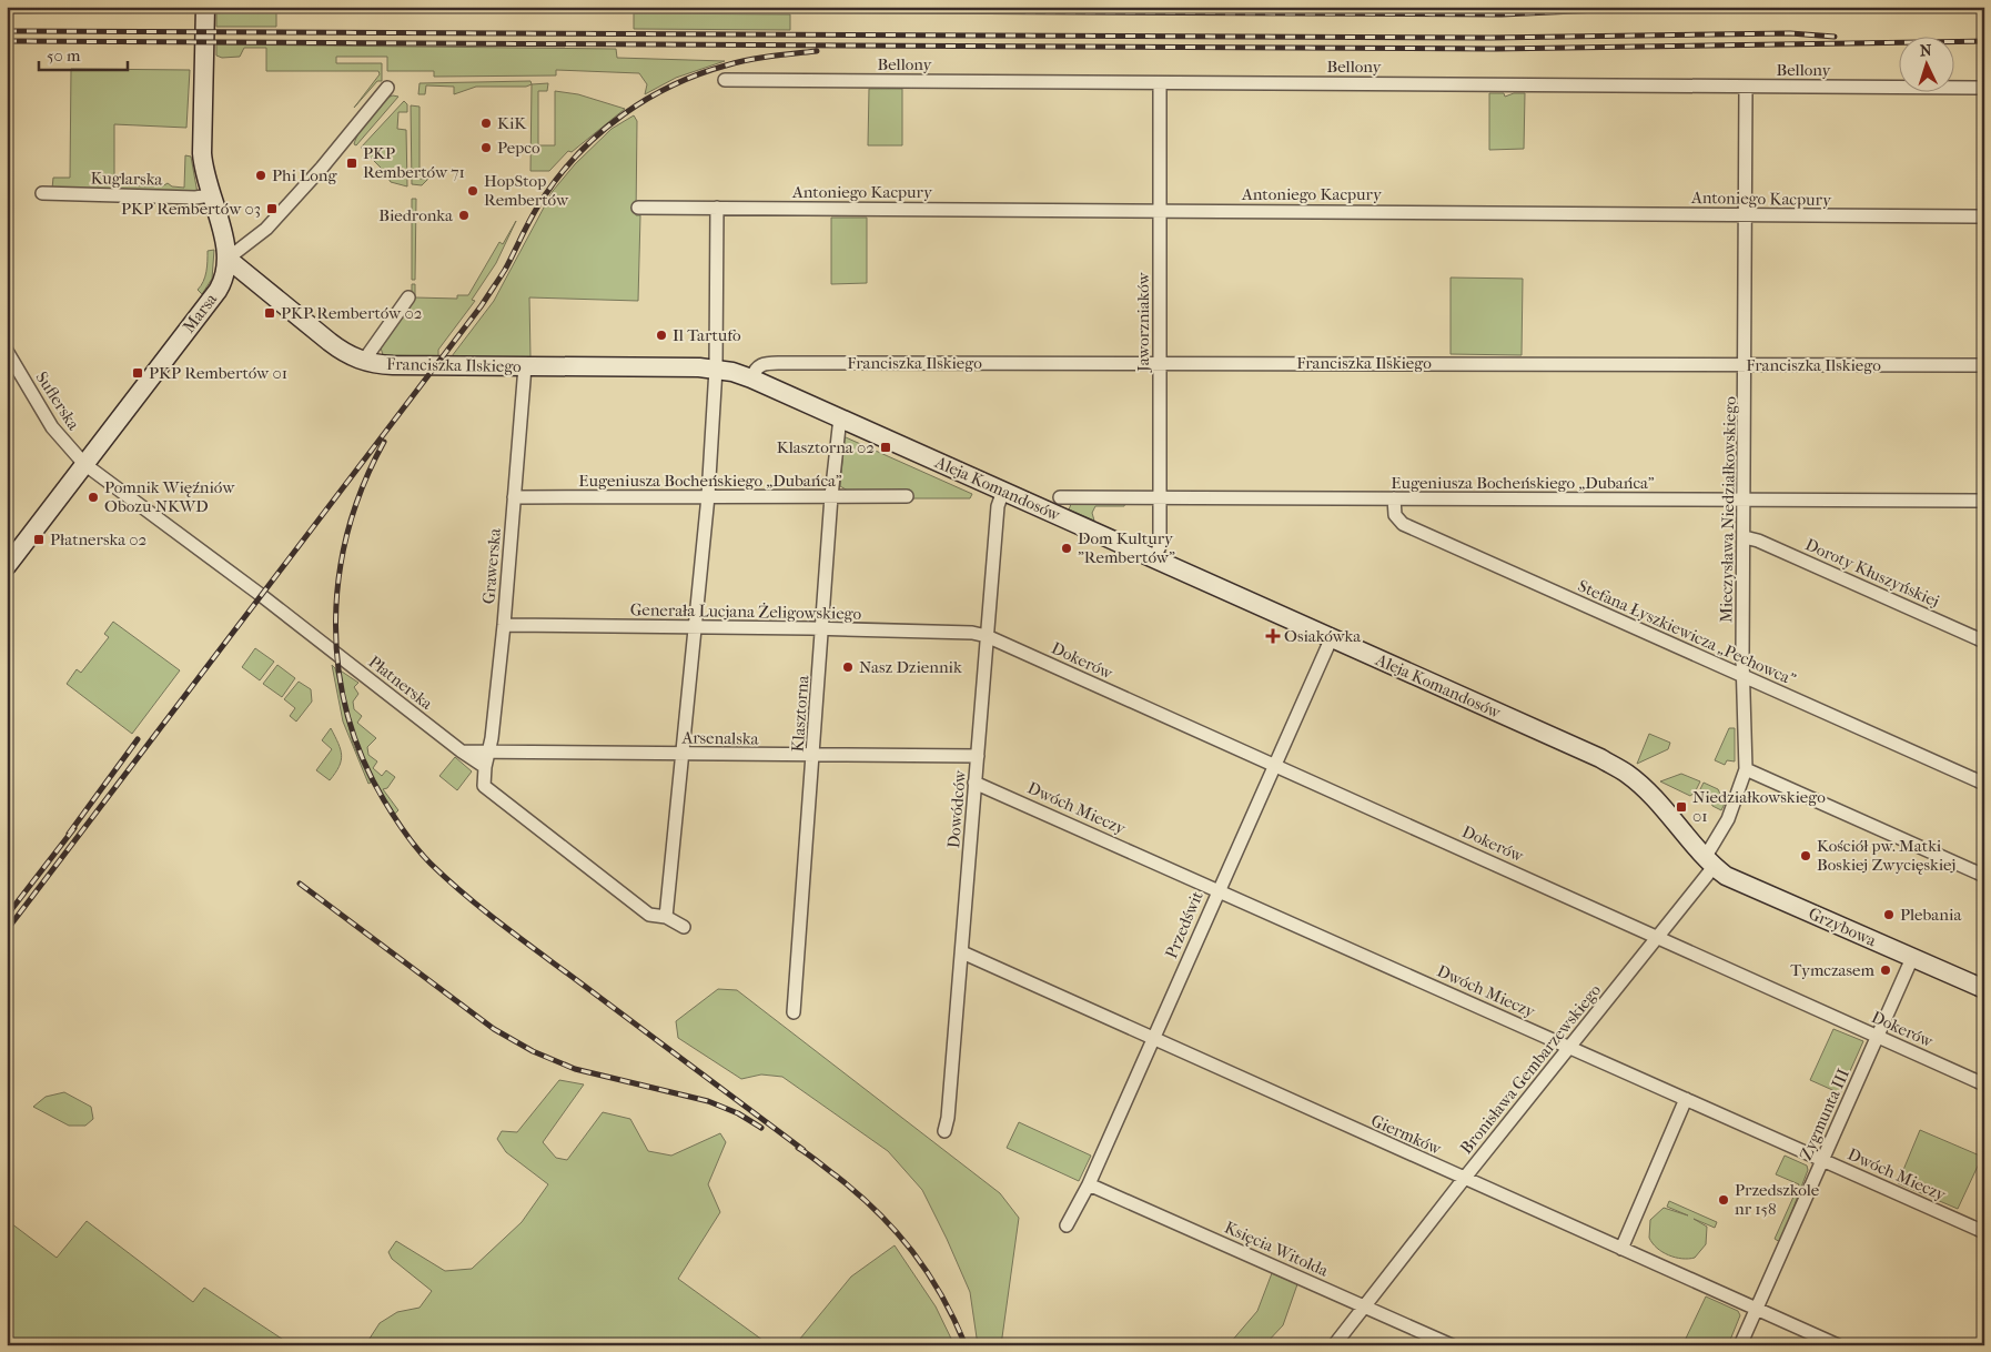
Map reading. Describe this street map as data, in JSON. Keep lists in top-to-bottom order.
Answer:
{
  "streets": {
    "street": [
      "Bellony",
      "Kuglarska",
      "Antoniego Kacpury",
      "Marsa",
      "Jaworzniaków",
      "Franciszka Ilskiego",
      "Suflerska",
      "Eugeniusza Bocheńskiego „Dubańca”",
      "Aleja Komandosów",
      "Mieczysława Niedziałkowskiego",
      "Grawerska",
      "Doroty Kłuszyńskiej",
      "Generała Lucjana Żeligowskiego",
      "Stefana Łyszkiewicza „Pechowca”",
      "Dokerów",
      "Płatnerska",
      "Klasztorna",
      "Arsenalska",
      "Dwóch Mieczy",
      "Dowódców",
      "Przedświt",
      "Grzybowa",
      "Bronisława Gembarzewskiego",
      "Zygmunta III",
      "Giermków",
      "Księcia Witolda"
    ]
  },
  "crossings": [
    ["Bellony", "Jaworzniaków"],
    ["Bellony", "Mieczysława Niedziałkowskiego"],
    ["Kuglarska", "Marsa"],
    ["Antoniego Kacpury", "Jaworzniaków"],
    ["Antoniego Kacpury", "Mieczysława Niedziałkowskiego"],
    ["Marsa", "Franciszka Ilskiego"],
    ["Marsa", "Suflerska"],
    ["Marsa", "Płatnerska"],
    ["Jaworzniaków", "Franciszka Ilskiego"],
    ["Jaworzniaków", "Eugeniusza Bocheńskiego „Dubańca”"],
    ["Jaworzniaków", "Aleja Komandosów"],
    ["Franciszka Ilskiego", "Aleja Komandosów"],
    ["Franciszka Ilskiego", "Mieczysława Niedziałkowskiego"],
    ["Franciszka Ilskiego", "Grawerska"],
    ["Suflerska", "Płatnerska"],
    ["Eugeniusza Bocheńskiego „Dubańca”", "Mieczysława Niedziałkowskiego"],
    ["Eugeniusza Bocheńskiego „Dubańca”", "Grawerska"],
    ["Eugeniusza Bocheńskiego „Dubańca”", "Stefana Łyszkiewicza „Pechowca”"],
    ["Eugeniusza Bocheńskiego „Dubańca”", "Klasztorna"],
    ["Aleja Komandosów", "Mieczysława Niedziałkowskiego"],
    ["Aleja Komandosów", "Klasztorna"],
    ["Aleja Komandosów", "Dowódców"],
    ["Aleja Komandosów", "Przedświt"],
    ["Aleja Komandosów", "Grzybowa"],
    ["Aleja Komandosów", "Bronisława Gembarzewskiego"],
    ["Mieczysława Niedziałkowskiego", "Doroty Kłuszyńskiej"],
    ["Mieczysława Niedziałkowskiego", "Stefana Łyszkiewicza „Pechowca”"],
    ["Mieczysława Niedziałkowskiego", "Grzybowa"],
    ["Mieczysława Niedziałkowskiego", "Bronisława Gembarzewskiego"],
    ["Grawerska", "Generała Lucjana Żeligowskiego"],
    ["Grawerska", "Płatnerska"],
    ["Grawerska", "Arsenalska"],
    ["Generała Lucjana Żeligowskiego", "Dokerów"],
    ["Generała Lucjana Żeligowskiego", "Klasztorna"],
    ["Generała Lucjana Żeligowskiego", "Dowódców"],
    ["Dokerów", "Dowódców"],
    ["Dokerów", "Przedświt"],
    ["Dokerów", "Bronisława Gembarzewskiego"],
    ["Dokerów", "Zygmunta III"],
    ["Płatnerska", "Arsenalska"],
    ["Klasztorna", "Arsenalska"],
    ["Arsenalska", "Dowódców"],
    ["Dwóch Mieczy", "Dowódców"],
    ["Dwóch Mieczy", "Przedświt"],
    ["Dwóch Mieczy", "Bronisława Gembarzewskiego"],
    ["Dwóch Mieczy", "Zygmunta III"],
    ["Dowódców", "Giermków"],
    ["Przedświt", "Giermków"],
    ["Przedświt", "Księcia Witolda"],
    ["Grzybowa", "Bronisława Gembarzewskiego"],
    ["Grzybowa", "Zygmunta III"],
    ["Bronisława Gembarzewskiego", "Giermków"],
    ["Bronisława Gembarzewskiego", "Księcia Witolda"],
    ["Zygmunta III", "Giermków"]
  ],
  "places": {
    "other": [
      "KiK",
      "Pepco",
      "Phi Long",
      "HopStop Rembertów",
      "Biedronka",
      "Il Tartufo",
      "Pomnik Więźniów Obozu NKWD",
      "Dom Kultury \"Rembertów\"",
      "Nasz Dziennik",
      "Kościół pw. Matki Boskiej Zwycięskiej",
      "Plebania",
      "Tymczasem",
      "Przedszkole nr 158"
    ],
    "transit": [
      "PKP Rembertów 71",
      "PKP Rembertów 03",
      "PKP Rembertów 02",
      "PKP Rembertów 01",
      "Klasztorna 02",
      "Płatnerska 02",
      "Niedziałkowskiego 01"
    ],
    "health": ["Osiakówka"]
  },
  "scale_bar": "50 m",
  "north": "top"
}
